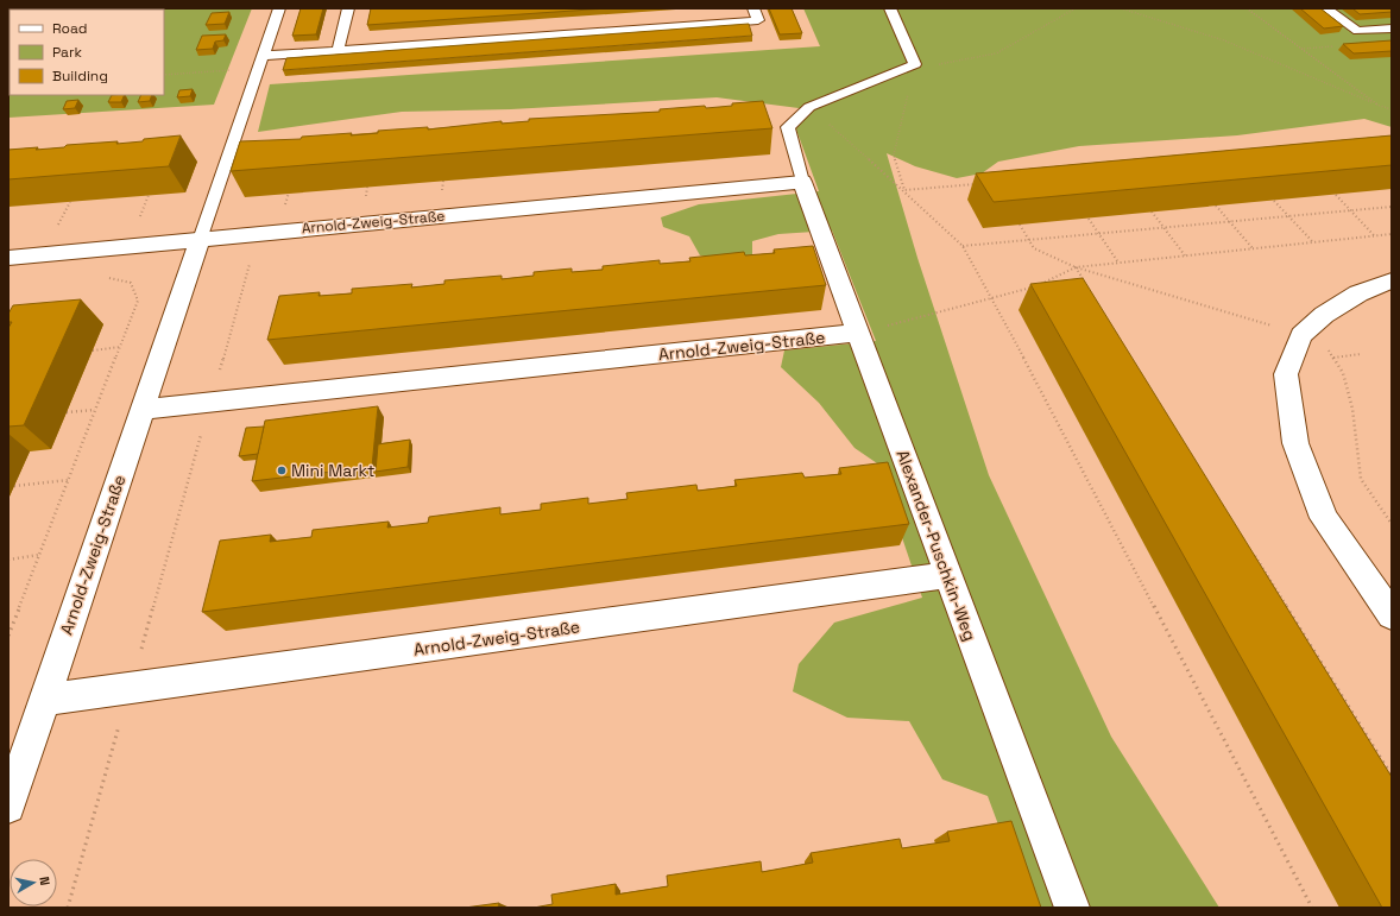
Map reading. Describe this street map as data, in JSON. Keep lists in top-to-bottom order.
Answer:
{
  "streets": {
    "street": ["Arnold-Zweig-Straße", "Alexander-Puschkin-Weg"]
  },
  "crossings": [
    ["Arnold-Zweig-Straße", "Alexander-Puschkin-Weg"]
  ],
  "places": ["Mini Markt"],
  "legend": ["Road", "Park", "Building"],
  "north": "right"
}
